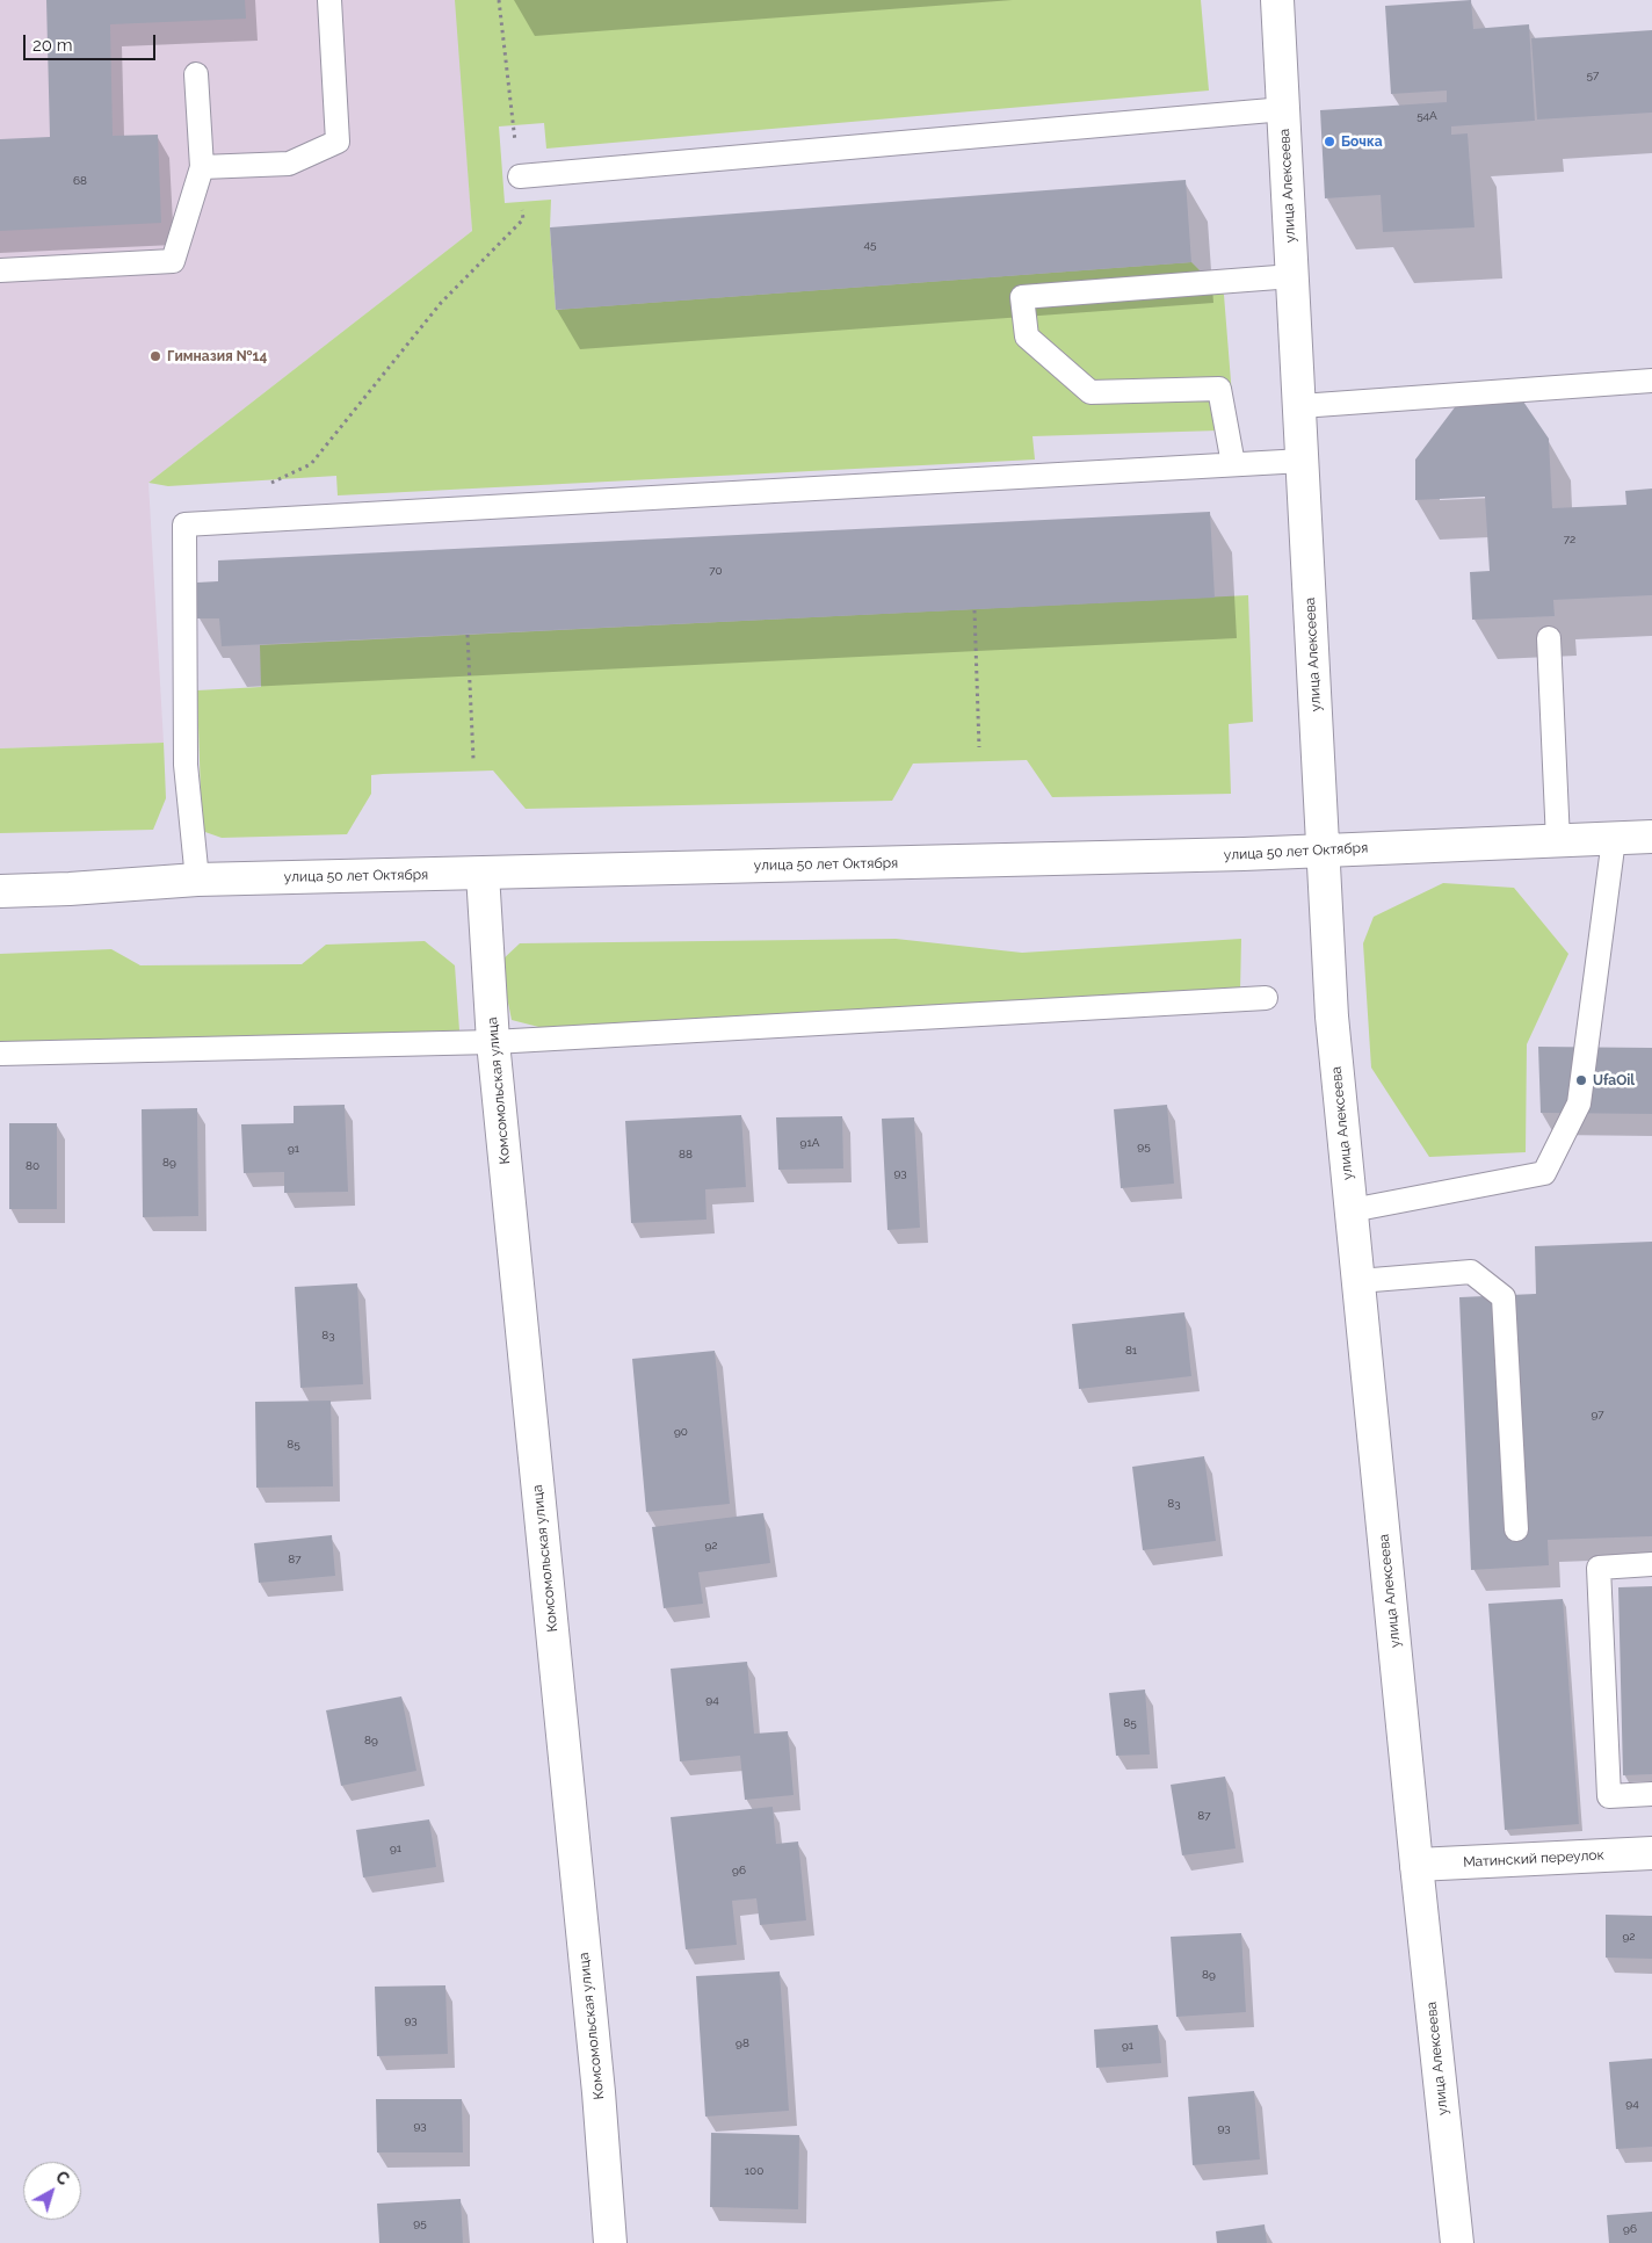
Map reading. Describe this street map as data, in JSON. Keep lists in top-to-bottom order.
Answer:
{
  "streets": {
    "main road": [
      "улица Алексеева",
      "улица 50 лет Октября",
      "Комсомольская улица",
      "Матинский переулок"
    ]
  },
  "crossings": [
    ["улица Алексеева", "улица 50 лет Октября"],
    ["улица Алексеева", "Матинский переулок"],
    ["улица 50 лет Октября", "Комсомольская улица"]
  ],
  "places": ["Бочка", "Гимназия №14", "UfaOil"],
  "house_numbers": [
    "57",
    "54А",
    "68",
    "45",
    "72",
    "70",
    "91А",
    "95",
    "91",
    "88",
    "89",
    "80",
    "93",
    "83",
    "81",
    "97",
    "90",
    "85",
    "83",
    "92",
    "87",
    "94",
    "85",
    "89",
    "87",
    "91",
    "96",
    "92",
    "89",
    "93",
    "98",
    "91",
    "94",
    "93",
    "93",
    "100",
    "95",
    "96"
  ],
  "scale_bar": "20 m",
  "north": "top right"
}
